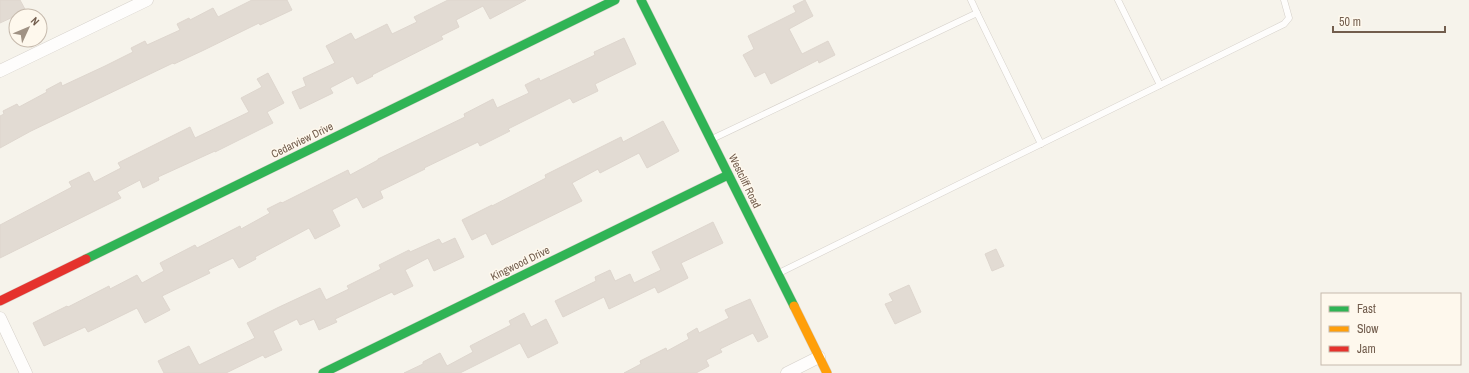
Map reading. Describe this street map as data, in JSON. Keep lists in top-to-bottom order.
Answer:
{
  "streets": {
    "street": ["Cedarview Drive", "Westcliff Road", "Kingwood Drive"]
  },
  "crossings": [
    ["Westcliff Road", "Kingwood Drive"]
  ],
  "legend": ["Fast", "Slow", "Jam"],
  "scale_bar": "50 m",
  "north": "top right"
}
